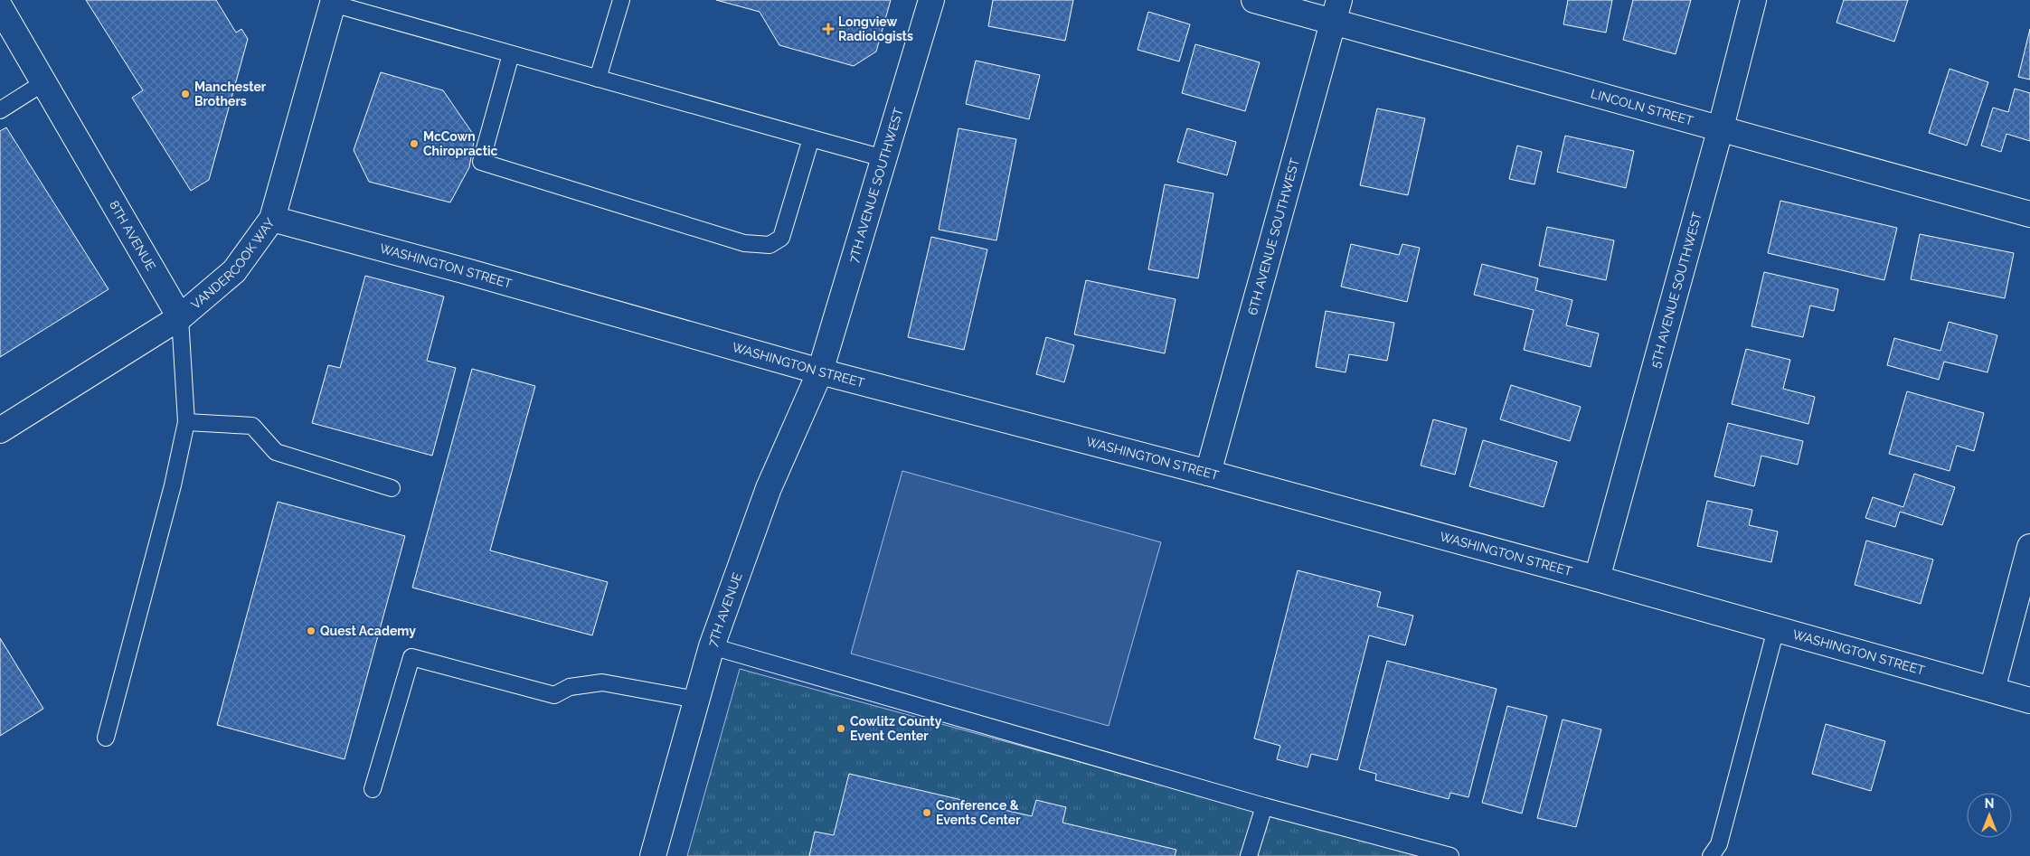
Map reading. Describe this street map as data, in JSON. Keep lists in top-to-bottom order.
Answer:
{
  "streets": {
    "street": [
      "LINCOLN STREET",
      "7TH AVENUE SOUTHWEST",
      "8TH AVENUE",
      "6TH AVENUE SOUTHWEST",
      "VANDERCOOK WAY",
      "WASHINGTON STREET",
      "5TH AVENUE SOUTHWEST",
      "7TH AVENUE"
    ]
  },
  "crossings": [
    ["LINCOLN STREET", "6TH AVENUE SOUTHWEST"],
    ["LINCOLN STREET", "5TH AVENUE SOUTHWEST"],
    ["7TH AVENUE SOUTHWEST", "WASHINGTON STREET"],
    ["7TH AVENUE SOUTHWEST", "7TH AVENUE"],
    ["8TH AVENUE", "VANDERCOOK WAY"],
    ["6TH AVENUE SOUTHWEST", "WASHINGTON STREET"],
    ["VANDERCOOK WAY", "WASHINGTON STREET"],
    ["WASHINGTON STREET", "5TH AVENUE SOUTHWEST"],
    ["WASHINGTON STREET", "7TH AVENUE"]
  ],
  "places": {
    "health": ["Longview Radiologists"],
    "other": [
      "Manchester Brothers",
      "McCown Chiropractic",
      "Quest Academy",
      "Cowlitz County Event Center",
      "Conference & Events Center"
    ]
  },
  "north": "top"
}
